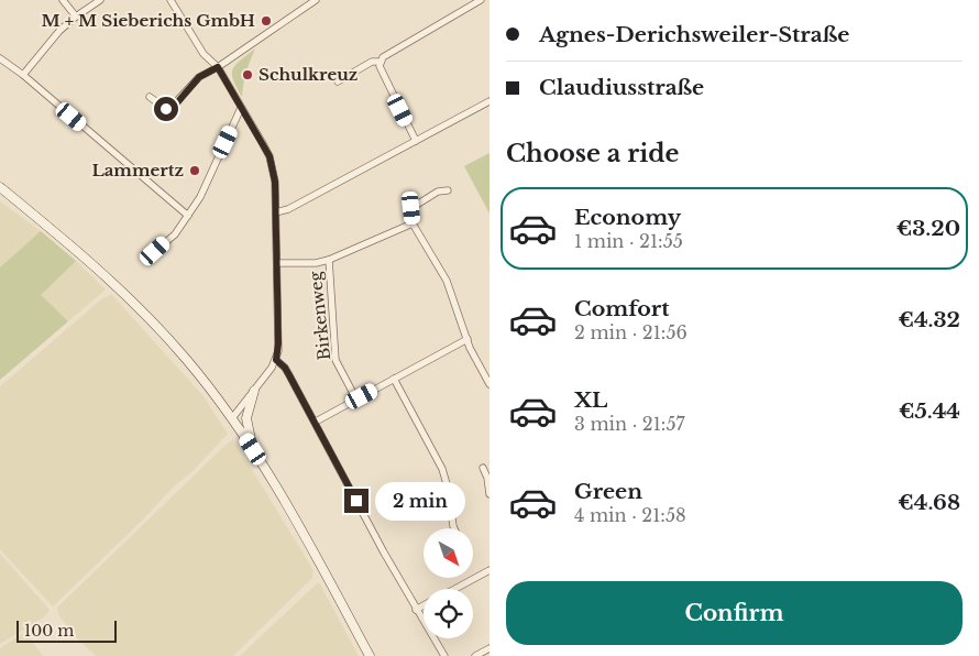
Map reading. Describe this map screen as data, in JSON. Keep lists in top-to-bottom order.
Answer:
{
  "streets": {
    "street": ["Birkenweg"]
  },
  "places": ["M + M Sieberichs GmbH", "Schulkreuz", "Lammertz"],
  "scale_bar": "100 m",
  "north": "bottom right",
  "page": {
    "banner": ["Agnes-Derichsweiler-Straße", "Claudiusstraße"],
    "heading": "Choose a ride",
    "list": [
      {
        "name": "Economy",
        "note": "1 min · 21:55",
        "value": "€3.20"
      },
      {
        "name": "Comfort",
        "note": "2 min · 21:56",
        "value": "€4.32"
      },
      {
        "name": "XL",
        "note": "3 min · 21:57",
        "value": "€5.44"
      },
      {
        "name": "Green",
        "note": "4 min · 21:58",
        "value": "€4.68"
      }
    ],
    "bubble": "2 min",
    "buttons": "Confirm",
    "scale": "100 m"
  }
}
